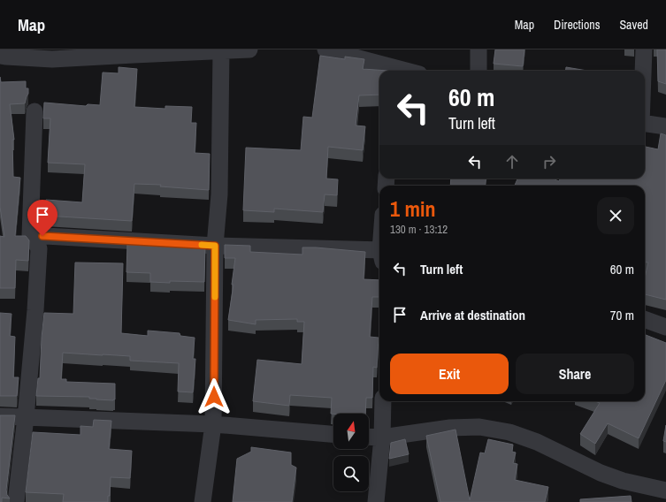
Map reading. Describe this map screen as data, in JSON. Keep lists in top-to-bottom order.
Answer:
{
  "north": "top",
  "page": {
    "header": "Map",
    "nav": ["Map", "Directions", "Saved"],
    "turn": ["60 m", "Turn left"],
    "heading": ["1 min", "130 m · 13:12"],
    "list": [
      {
        "name": "Turn left",
        "value": "60 m"
      },
      {
        "name": "Arrive at destination",
        "value": "70 m"
      }
    ],
    "buttons": ["Exit", "Share"]
  }
}
